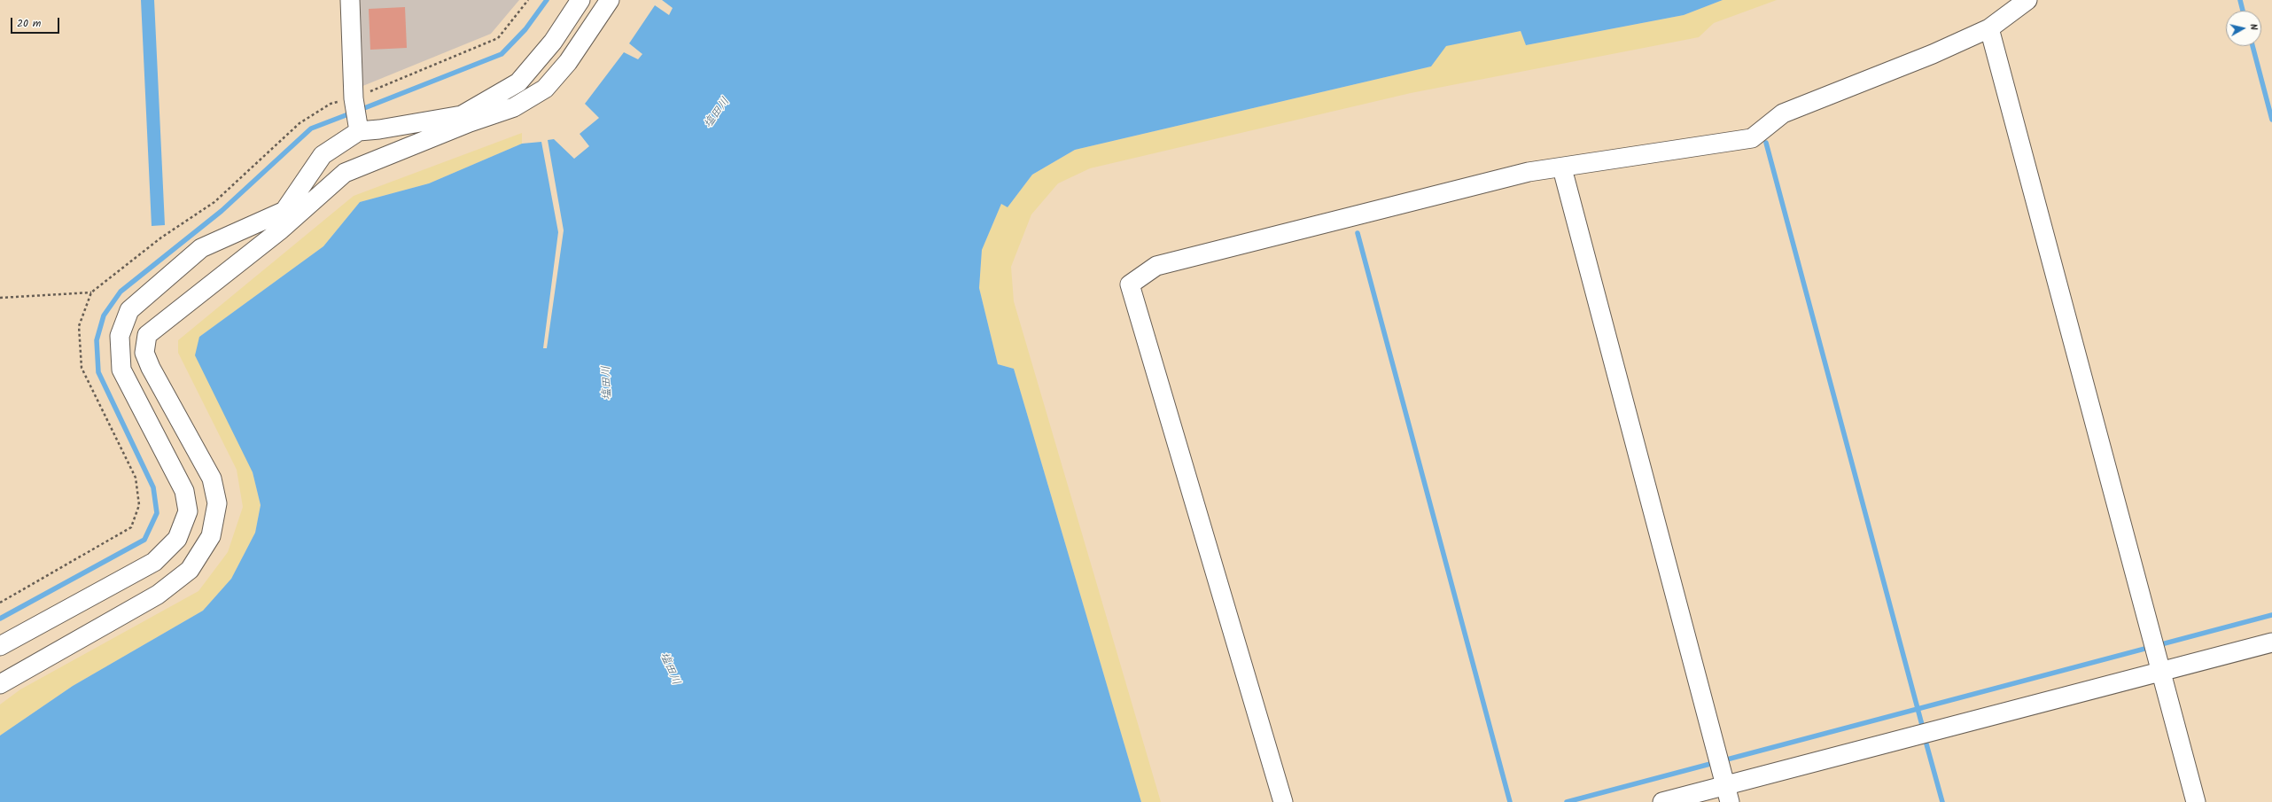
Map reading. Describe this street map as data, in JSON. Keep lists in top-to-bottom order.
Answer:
{
  "water": ["塩田川"],
  "scale_bar": "20 m",
  "north": "right"
}
